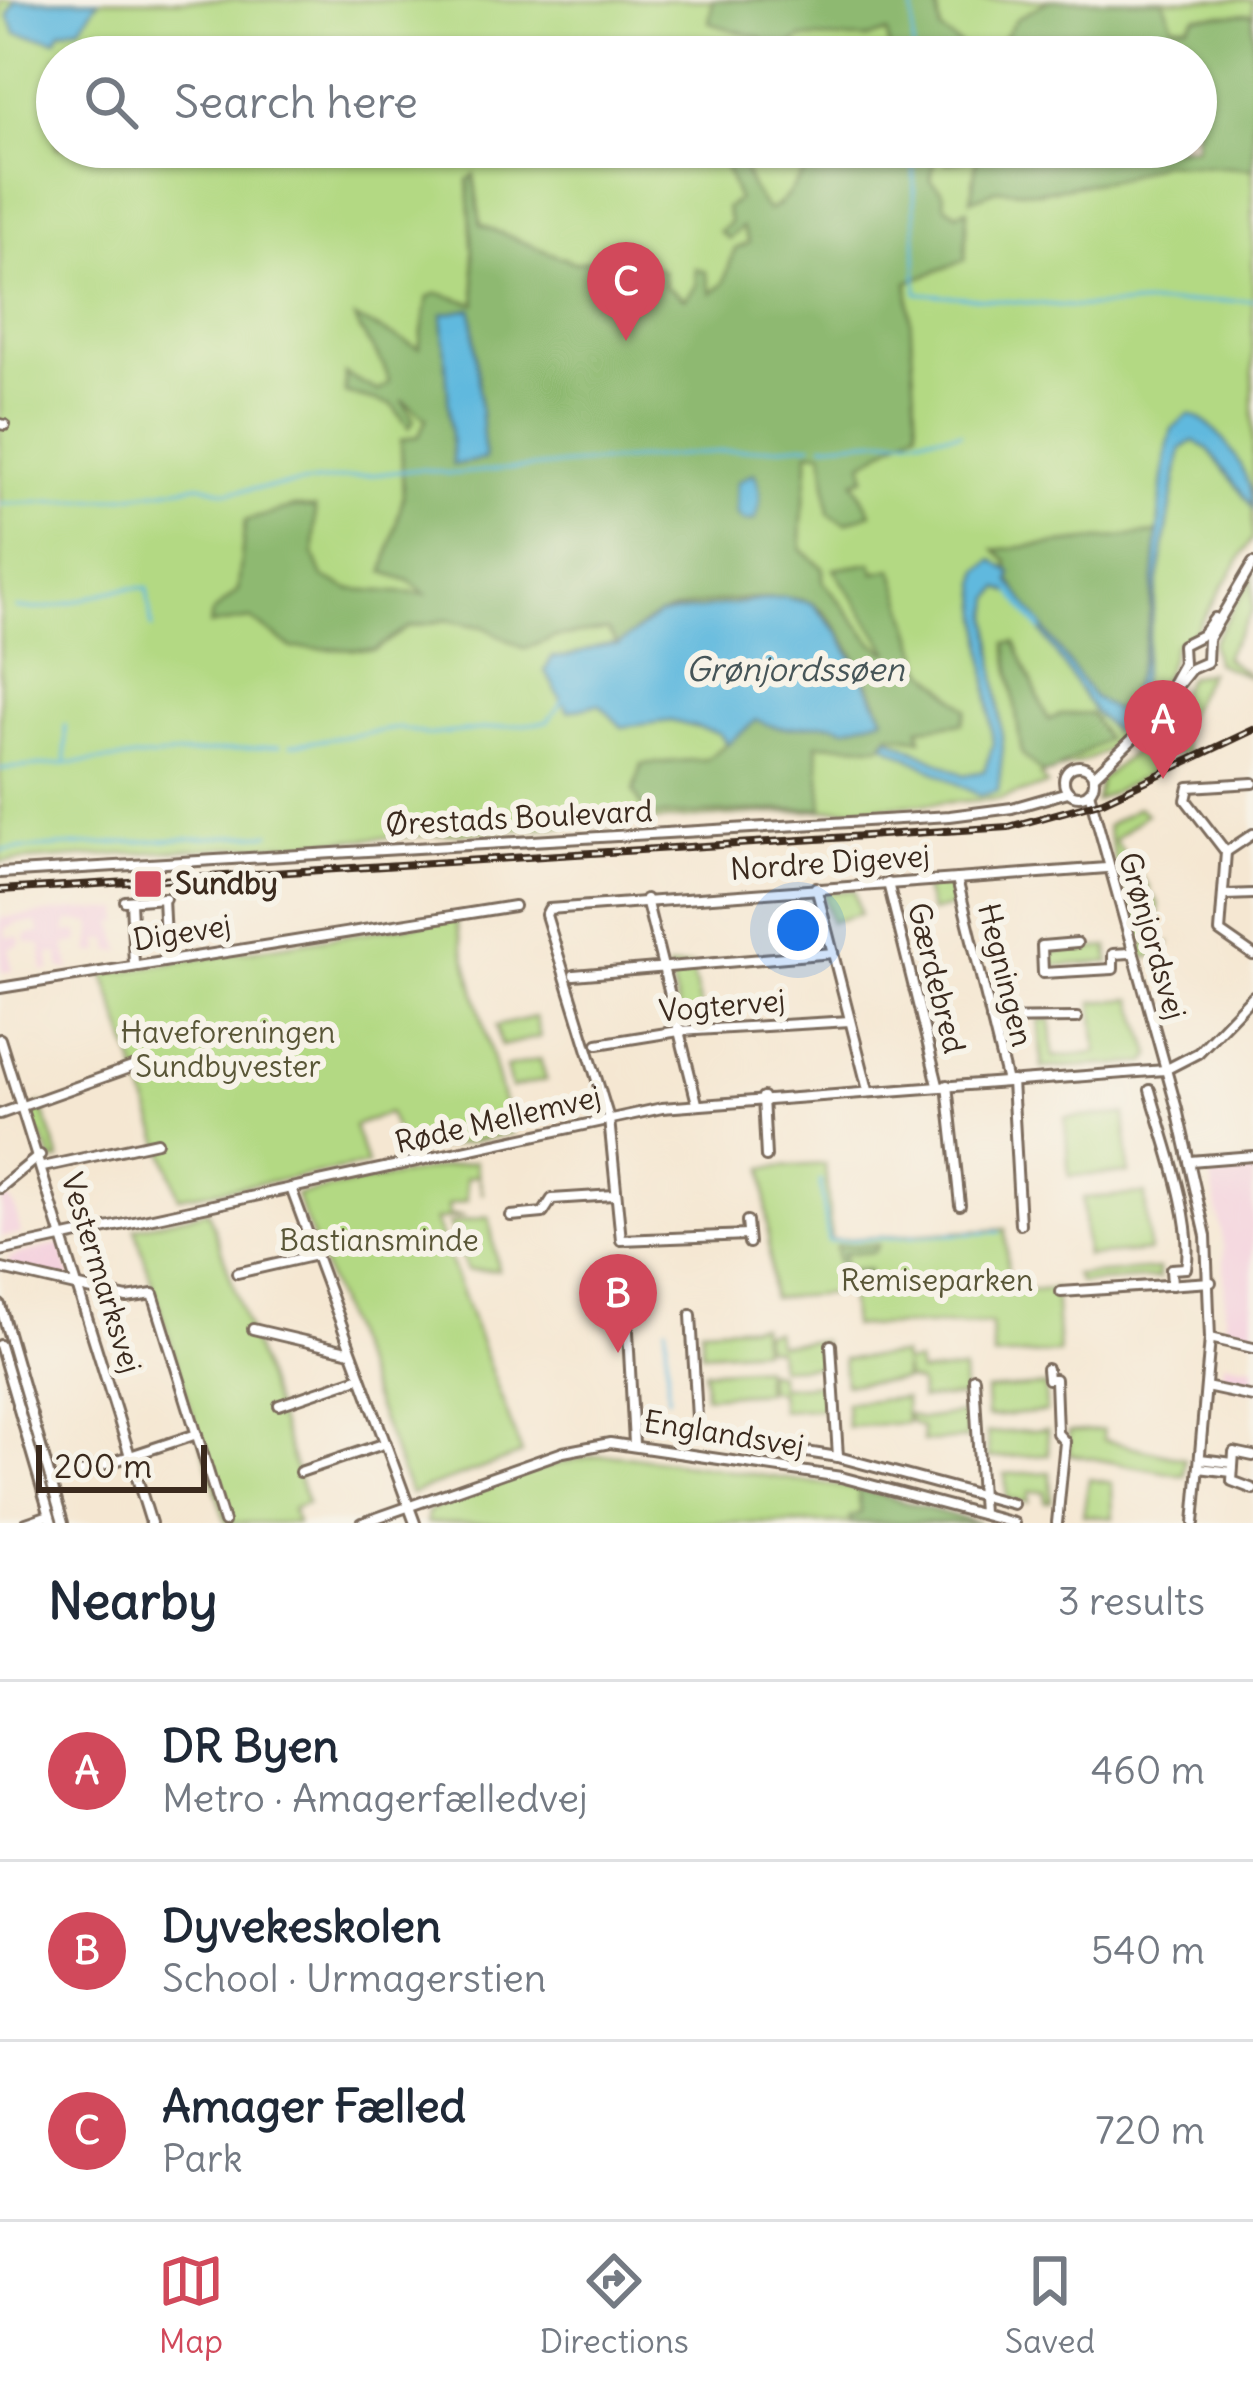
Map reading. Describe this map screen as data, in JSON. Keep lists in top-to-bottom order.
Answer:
{
  "streets": {
    "street": [
      "Ørestads Boulevard",
      "Nordre Digevej",
      "Digevej",
      "Grønjordsvej",
      "Hegningen",
      "Gærdebred",
      "Vogtervej",
      "Røde Mellemvej",
      "Vestermarksvej",
      "Englandsvej"
    ]
  },
  "crossings": [
    ["Nordre Digevej", "Grønjordsvej"],
    ["Nordre Digevej", "Hegningen"],
    ["Nordre Digevej", "Gærdebred"],
    ["Nordre Digevej", "Røde Mellemvej"],
    ["Grønjordsvej", "Røde Mellemvej"],
    ["Hegningen", "Røde Mellemvej"],
    ["Gærdebred", "Røde Mellemvej"],
    ["Røde Mellemvej", "Vestermarksvej"]
  ],
  "water": ["Grønjordssøen"],
  "parks": ["Haveforeningen Sundbyvester", "Bastiansminde", "Remiseparken"],
  "places": {
    "transit": ["Sundby"]
  },
  "scale_bar": "200 m",
  "page": {
    "search": "Search here",
    "pins": ["C", "A", "B"],
    "scale": "200 m",
    "heading": ["Nearby", "3 results"],
    "list": [
      {
        "mark": "A",
        "name": "DR Byen",
        "note": "Metro · Amagerfælledvej",
        "value": "460 m"
      },
      {
        "mark": "B",
        "name": "Dyvekeskolen",
        "note": "School · Urmagerstien",
        "value": "540 m"
      },
      {
        "mark": "C",
        "name": "Amager Fælled",
        "note": "Park",
        "value": "720 m"
      }
    ],
    "nav": ["Map", "Directions", "Saved"]
  }
}
